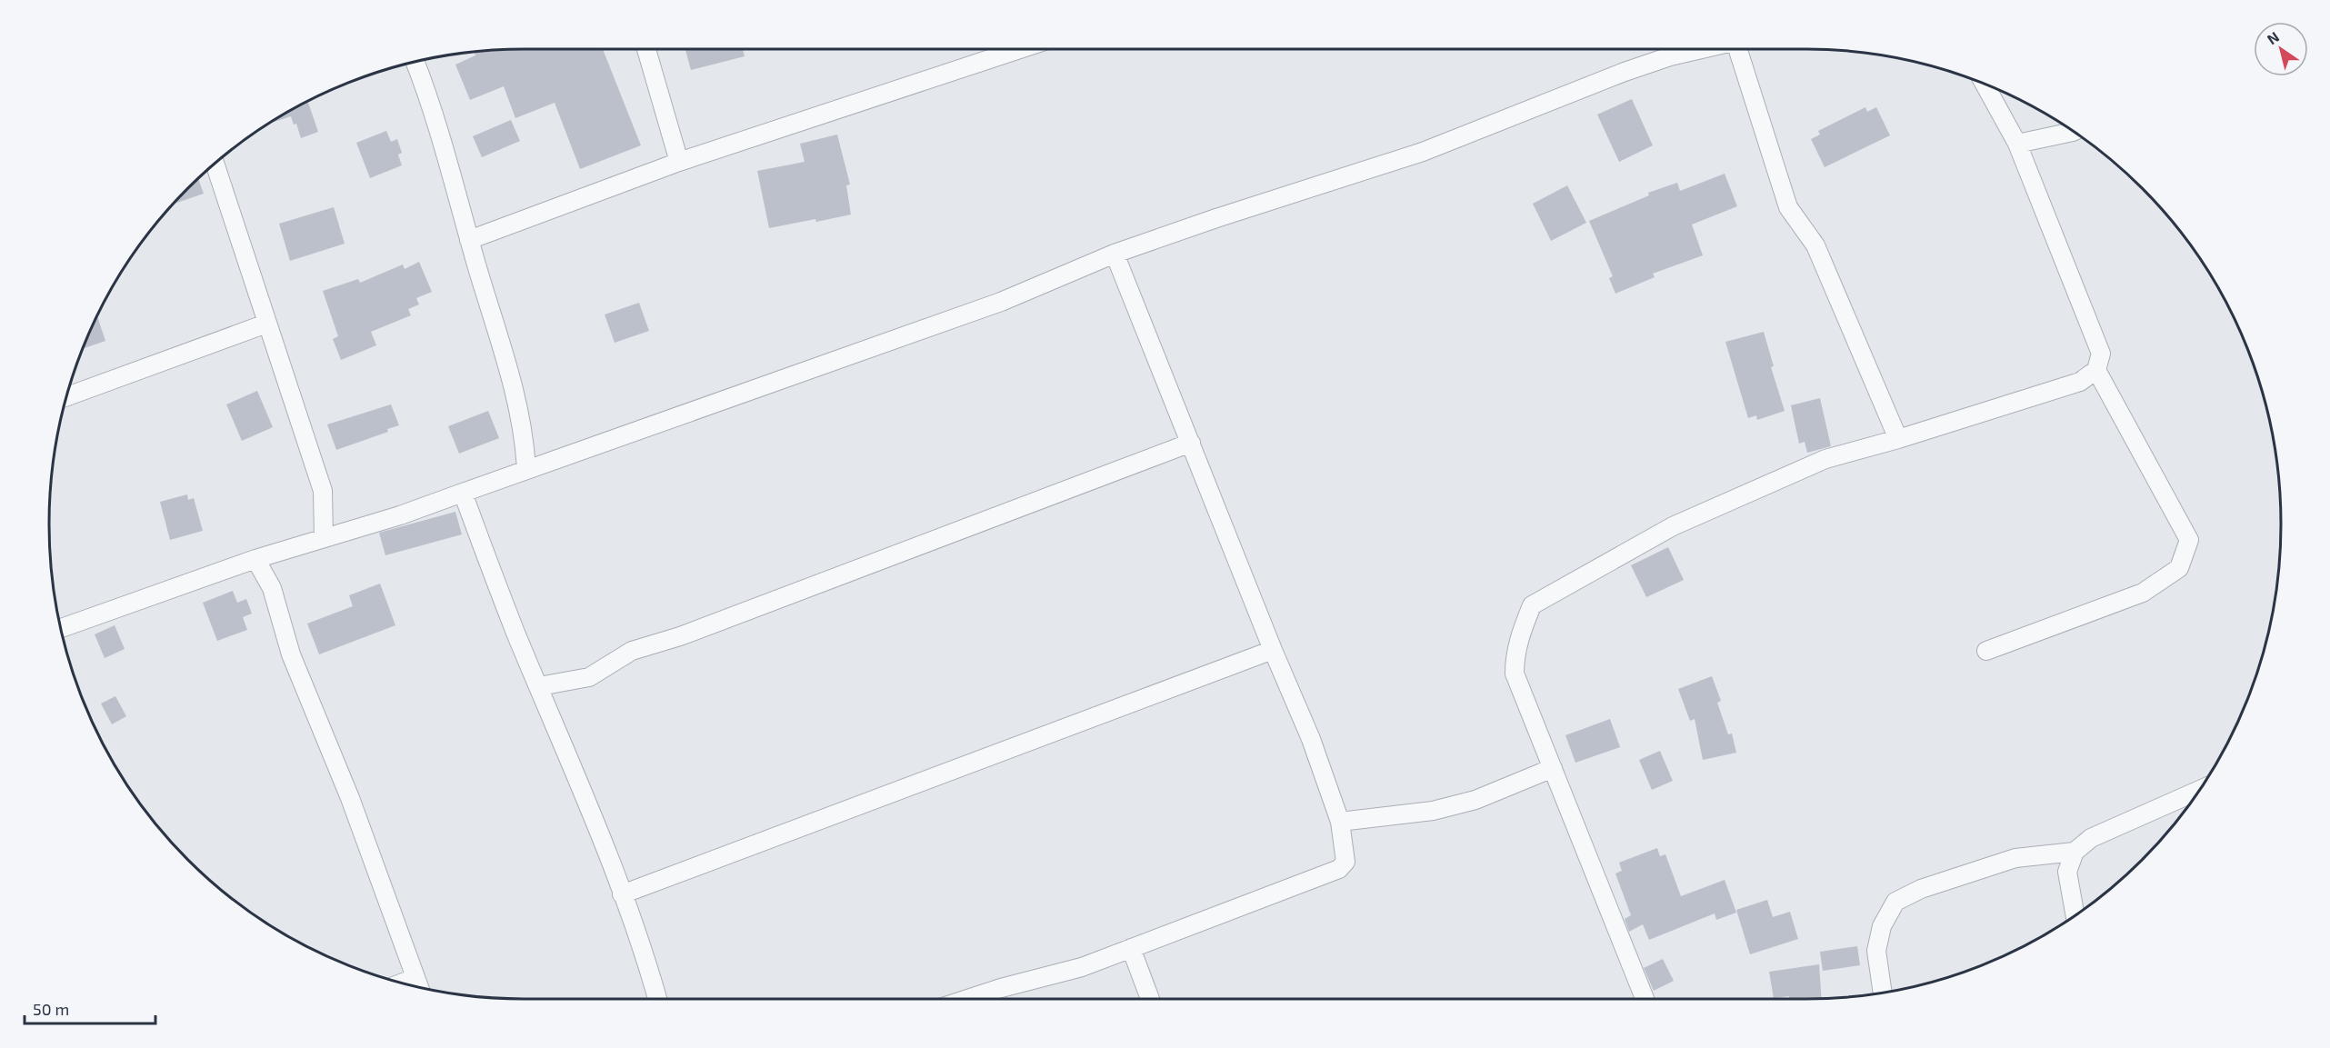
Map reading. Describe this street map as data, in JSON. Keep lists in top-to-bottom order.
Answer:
{
  "scale_bar": "50 m",
  "north": "top left"
}
